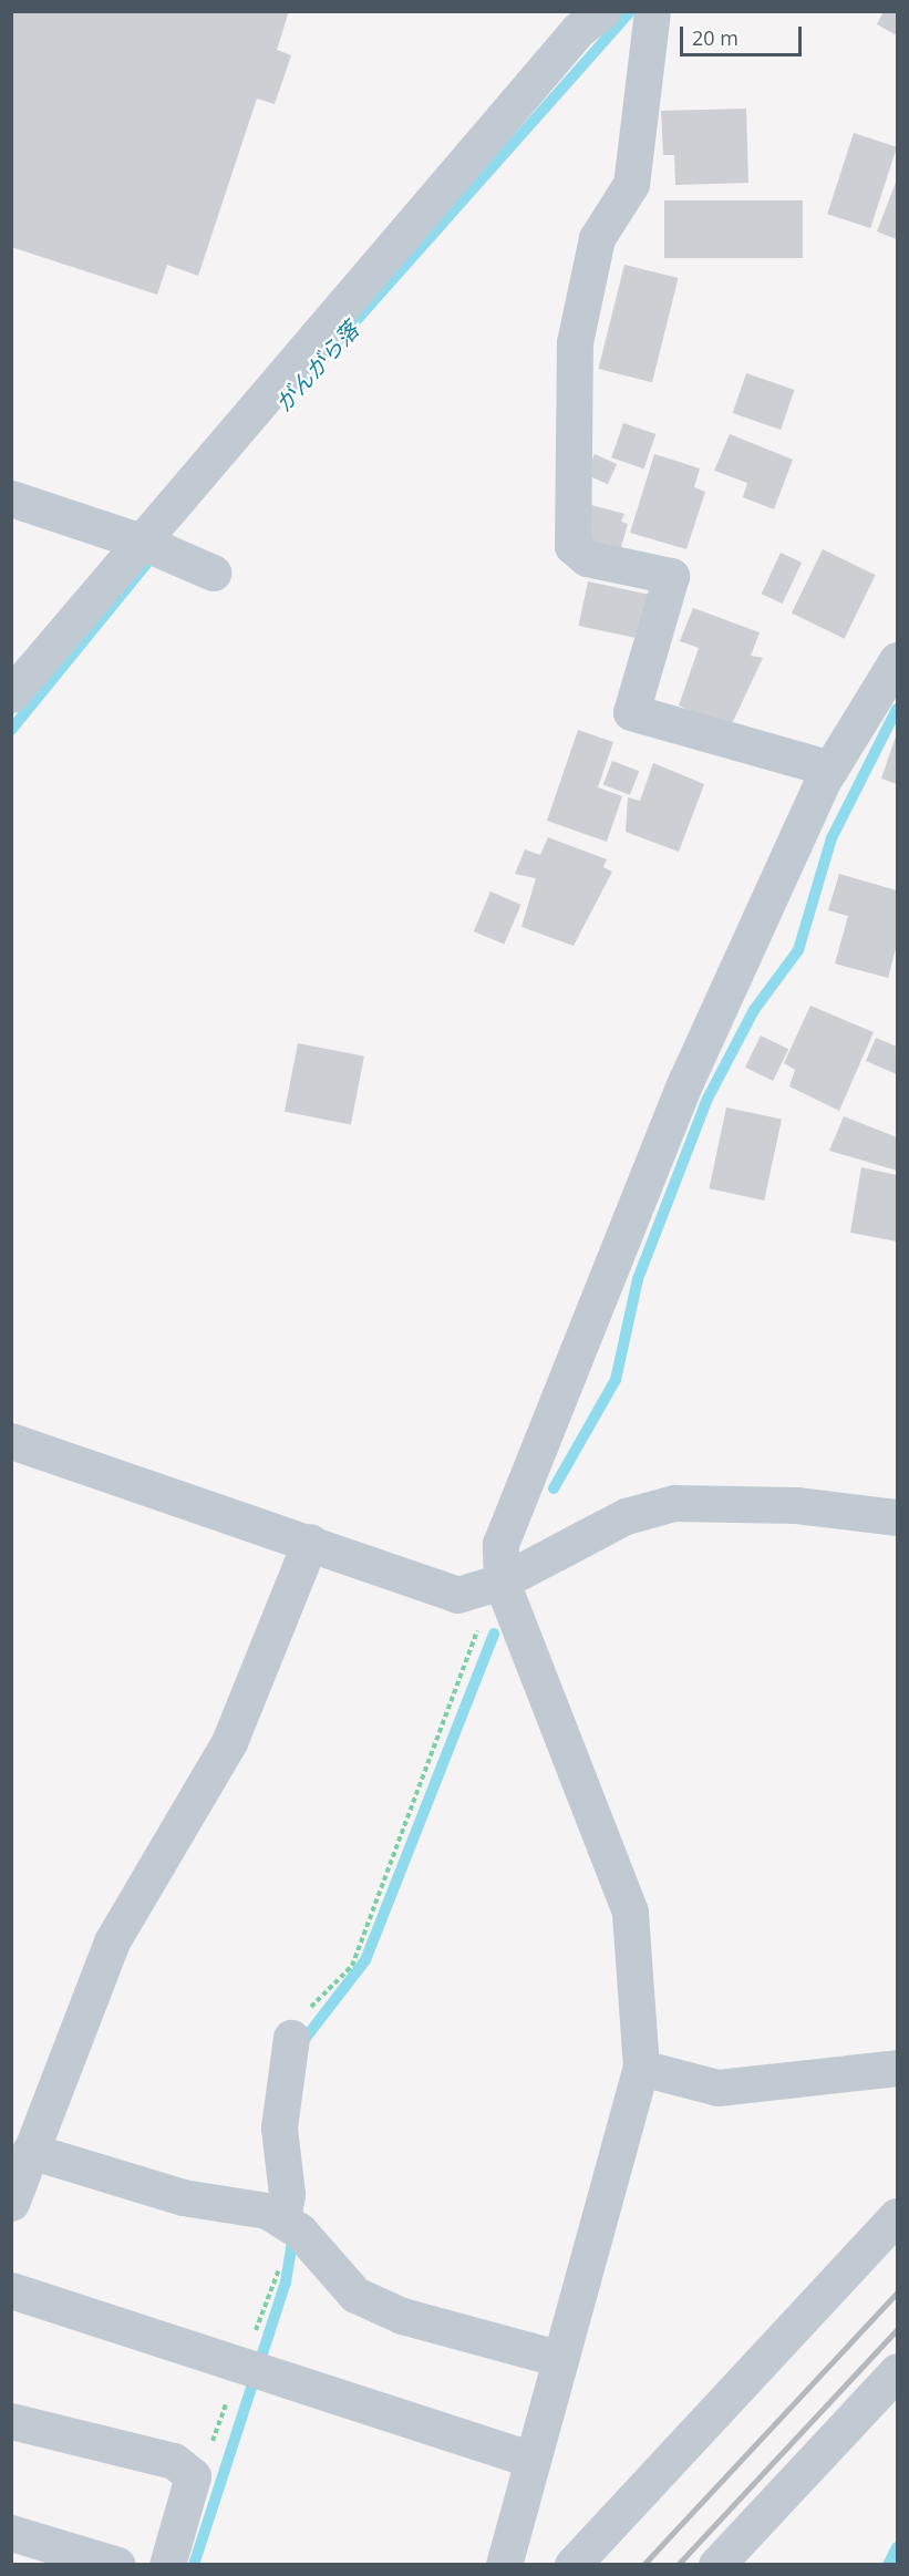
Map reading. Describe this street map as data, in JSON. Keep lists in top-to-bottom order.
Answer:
{
  "water": ["がんがら落"],
  "scale_bar": "20 m"
}
